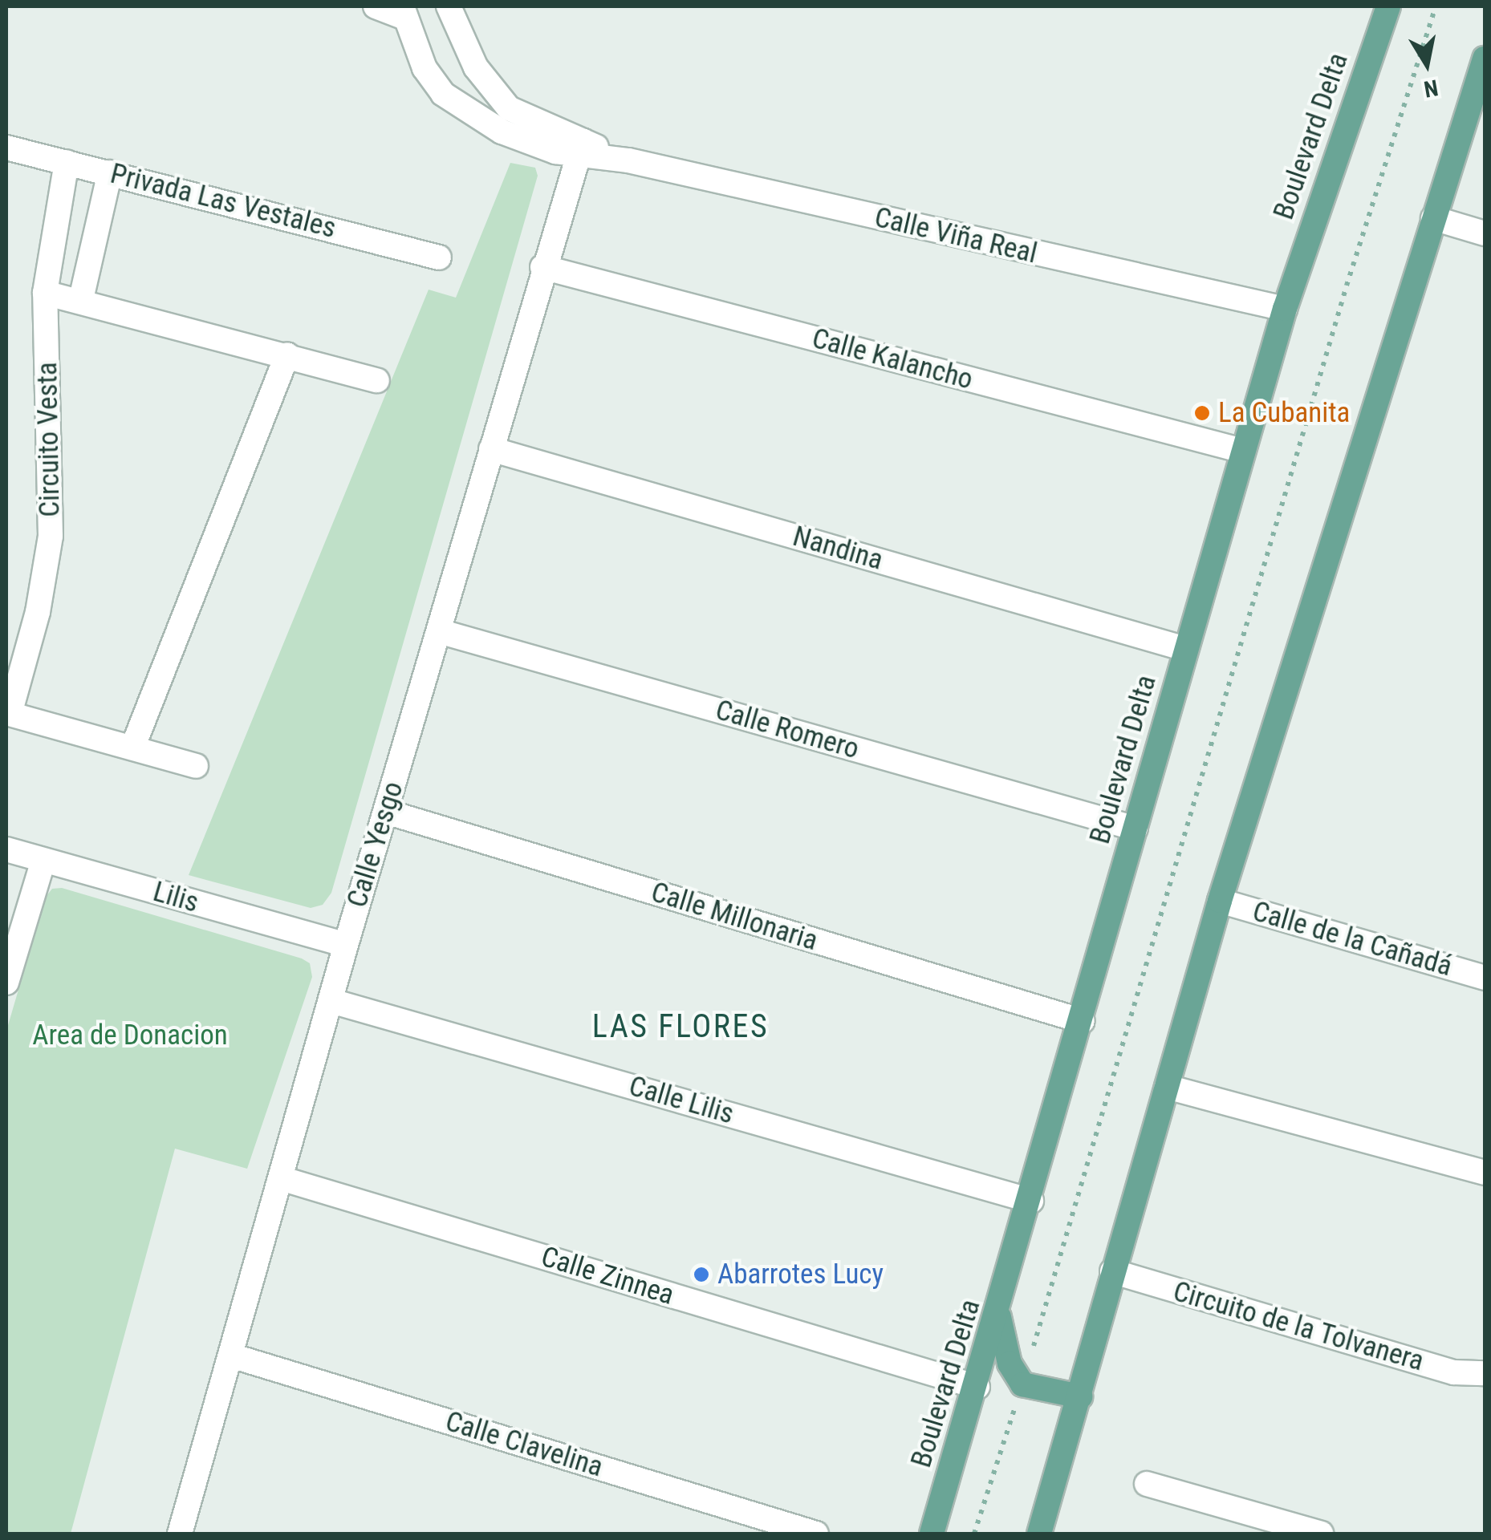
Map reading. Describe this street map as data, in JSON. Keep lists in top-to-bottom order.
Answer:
{
  "streets": {
    "main road": ["Boulevard Delta"],
    "street": [
      "Privada Las Vestales",
      "Calle Viña Real",
      "Calle Kalancho",
      "Circuito Vesta",
      "Nandina",
      "Calle Romero",
      "Calle Yesgo",
      "Lilis",
      "Calle Millonaria",
      "Calle de la Cañadá",
      "Calle Lilis",
      "Calle Zinnea",
      "Circuito de la Tolvanera",
      "Calle Clavelina"
    ]
  },
  "crossings": [
    ["Boulevard Delta", "Calle Viña Real"],
    ["Boulevard Delta", "Calle Kalancho"],
    ["Boulevard Delta", "Nandina"],
    ["Boulevard Delta", "Calle Romero"],
    ["Boulevard Delta", "Calle Millonaria"],
    ["Boulevard Delta", "Calle Lilis"],
    ["Boulevard Delta", "Calle Zinnea"],
    ["Privada Las Vestales", "Circuito Vesta"],
    ["Calle Viña Real", "Calle Yesgo"],
    ["Calle Kalancho", "Calle Yesgo"],
    ["Nandina", "Calle Yesgo"],
    ["Calle Romero", "Calle Yesgo"],
    ["Calle Yesgo", "Lilis"],
    ["Calle Yesgo", "Calle Millonaria"],
    ["Calle Yesgo", "Calle Lilis"],
    ["Calle Yesgo", "Calle Zinnea"],
    ["Calle Yesgo", "Calle Clavelina"]
  ],
  "districts": ["LAS FLORES"],
  "parks": ["Area de Donacion"],
  "places": ["La Cubanita", "Abarrotes Lucy"],
  "north": "bottom"
}
